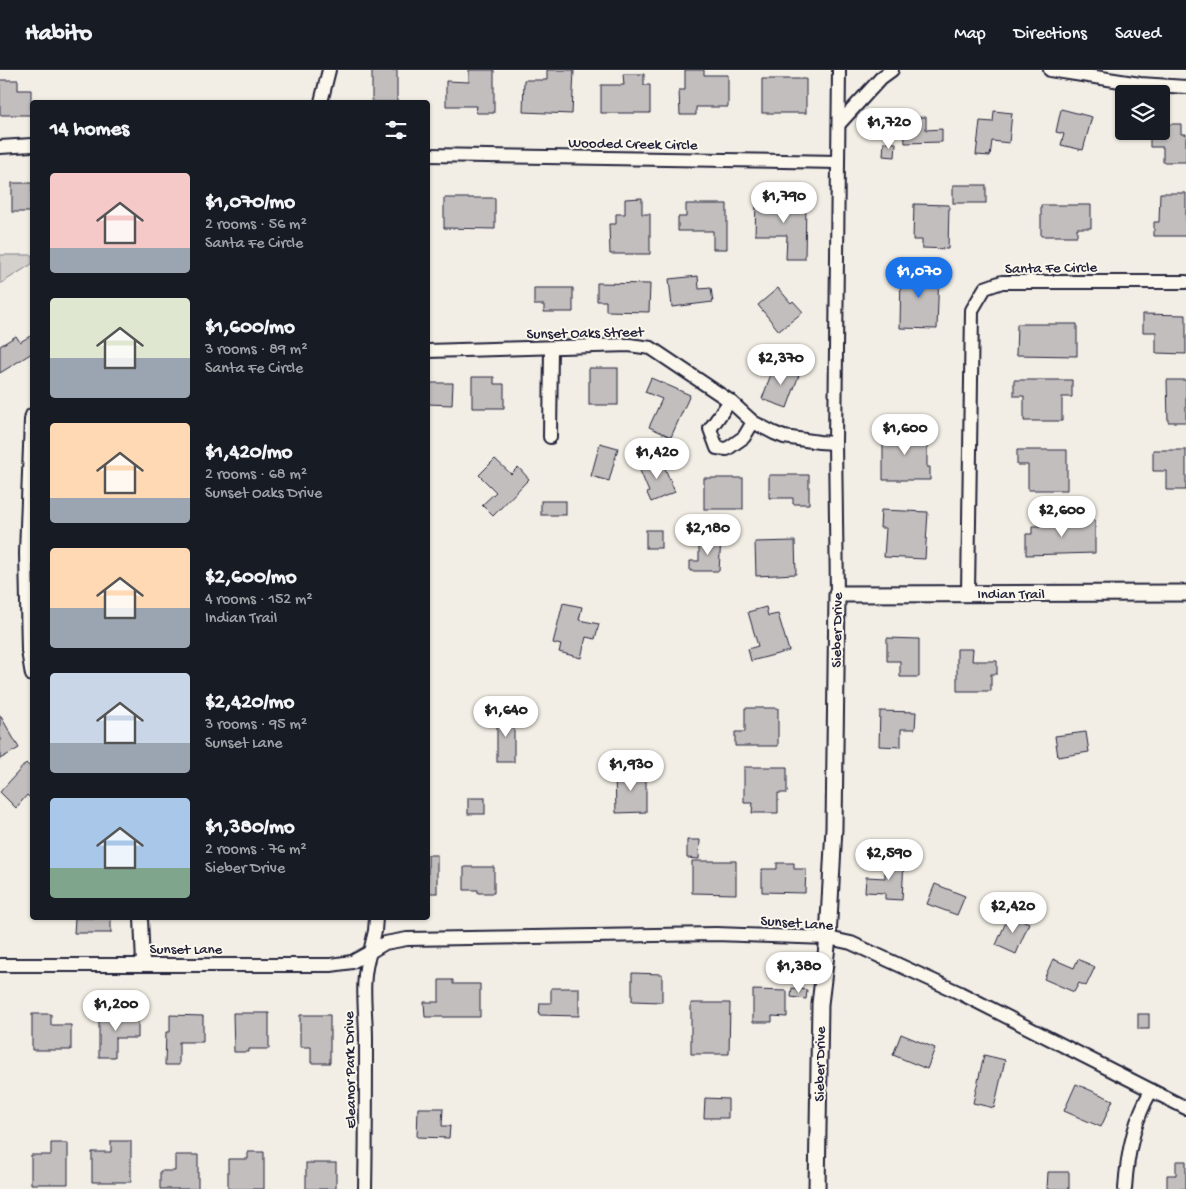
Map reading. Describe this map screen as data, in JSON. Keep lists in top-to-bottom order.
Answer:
{
  "streets": {
    "street": [
      "Wooded Creek Circle",
      "Santa Fe Circle",
      "Sunset Oaks Street",
      "Indian Trail",
      "Sieber Drive",
      "Sunset Lane",
      "Eleanor Park Drive"
    ]
  },
  "crossings": [
    ["Wooded Creek Circle", "Sieber Drive"],
    ["Santa Fe Circle", "Indian Trail"],
    ["Sunset Oaks Street", "Sieber Drive"],
    ["Indian Trail", "Sieber Drive"],
    ["Sieber Drive", "Sunset Lane"],
    ["Sunset Lane", "Eleanor Park Drive"]
  ],
  "page": {
    "header": "Habito",
    "nav": ["Map", "Directions", "Saved"],
    "heading": "14 homes",
    "price": [
      "$1,720",
      "$1,790",
      "$1,070",
      "$2,370",
      "$1,600",
      "$1,420",
      "$2,600",
      "$2,180",
      "$1,640",
      "$1,930",
      "$2,590",
      "$2,420",
      "$1,380",
      "$1,200"
    ],
    "list": [
      {
        "name": "$1,070/mo",
        "note": "2 rooms · 56 m² · Santa Fe Circle"
      },
      {
        "name": "$1,600/mo",
        "note": "3 rooms · 89 m² · Santa Fe Circle"
      },
      {
        "name": "$1,420/mo",
        "note": "2 rooms · 68 m² · Sunset Oaks Drive"
      },
      {
        "name": "$2,600/mo",
        "note": "4 rooms · 152 m² · Indian Trail"
      },
      {
        "name": "$2,420/mo",
        "note": "3 rooms · 95 m² · Sunset Lane"
      },
      {
        "name": "$1,380/mo",
        "note": "2 rooms · 76 m² · Sieber Drive"
      }
    ]
  }
}
